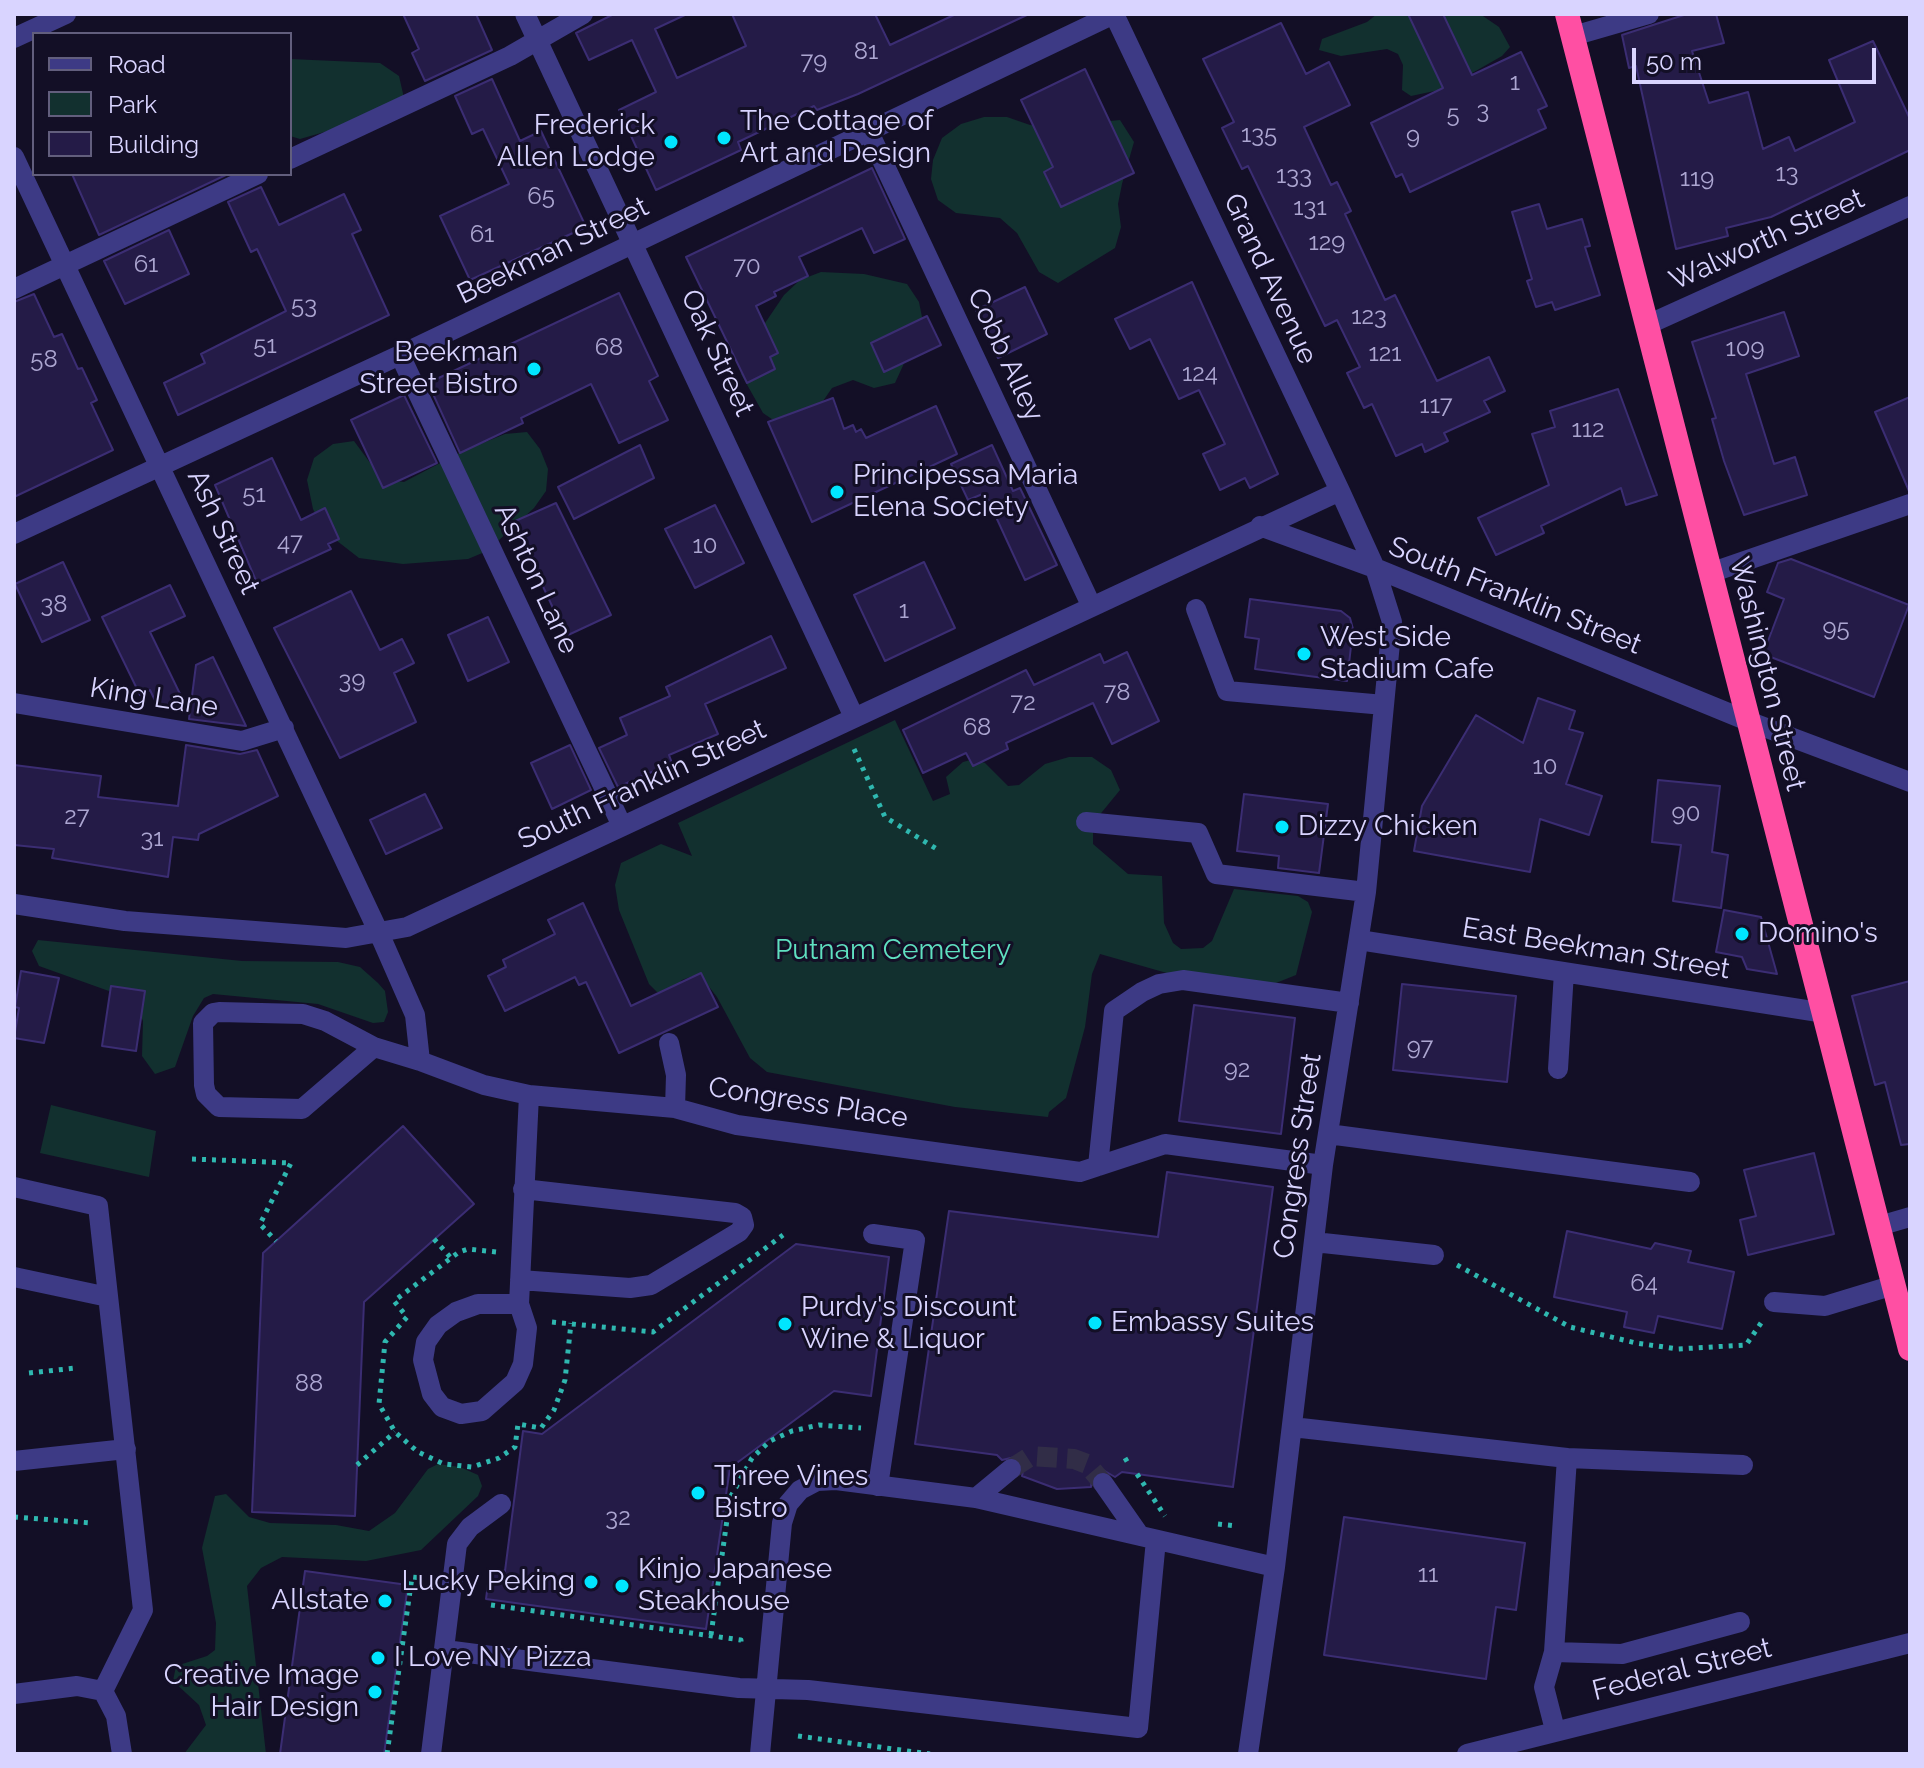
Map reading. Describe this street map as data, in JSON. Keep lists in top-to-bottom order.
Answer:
{
  "streets": {
    "highway": ["Washington Street"],
    "street": [
      "Walworth Street",
      "Beekman Street",
      "Grand Avenue",
      "Oak Street",
      "Cobb Alley",
      "Ash Street",
      "Ashton Lane",
      "South Franklin Street",
      "King Lane",
      "East Beekman Street",
      "Congress Place",
      "Congress Street",
      "Federal Street"
    ]
  },
  "crossings": [
    ["Walworth Street", "Washington Street"],
    ["Beekman Street", "Grand Avenue"],
    ["Beekman Street", "Oak Street"],
    ["Beekman Street", "Cobb Alley"],
    ["Beekman Street", "Ash Street"],
    ["Beekman Street", "Ashton Lane"],
    ["Grand Avenue", "South Franklin Street"],
    ["Grand Avenue", "Congress Street"],
    ["Oak Street", "South Franklin Street"],
    ["Cobb Alley", "South Franklin Street"],
    ["Ash Street", "South Franklin Street"],
    ["Ash Street", "King Lane"],
    ["Ashton Lane", "South Franklin Street"],
    ["South Franklin Street", "Washington Street"],
    ["South Franklin Street", "Congress Street"],
    ["Washington Street", "East Beekman Street"],
    ["East Beekman Street", "Congress Street"],
    ["Congress Place", "Congress Street"]
  ],
  "parks": ["Putnam Cemetery"],
  "places": [
    "The Cottage of Art and Design",
    "Frederick Allen Lodge",
    "Beekman Street Bistro",
    "Principessa Maria Elena Society",
    "West Side Stadium Cafe",
    "Dizzy Chicken",
    "Domino's",
    "Embassy Suites",
    "Purdy's Discount Wine & Liquor",
    "Three Vines Bistro",
    "Lucky Peking",
    "Kinjo Japanese Steakhouse",
    "Allstate",
    "I Love NY Pizza",
    "Creative Image Hair Design"
  ],
  "house_numbers": [
    "81",
    "79",
    "1",
    "3",
    "5",
    "135",
    "9",
    "13",
    "133",
    "119",
    "65",
    "131",
    "61",
    "129",
    "61",
    "70",
    "53",
    "123",
    "51",
    "68",
    "109",
    "121",
    "58",
    "124",
    "117",
    "112",
    "51",
    "47",
    "10",
    "38",
    "1",
    "95",
    "39",
    "78",
    "72",
    "68",
    "10",
    "90",
    "27",
    "31",
    "97",
    "92",
    "64",
    "88",
    "32",
    "11"
  ],
  "legend": ["Road", "Park", "Building"],
  "scale_bar": "50 m"
}
